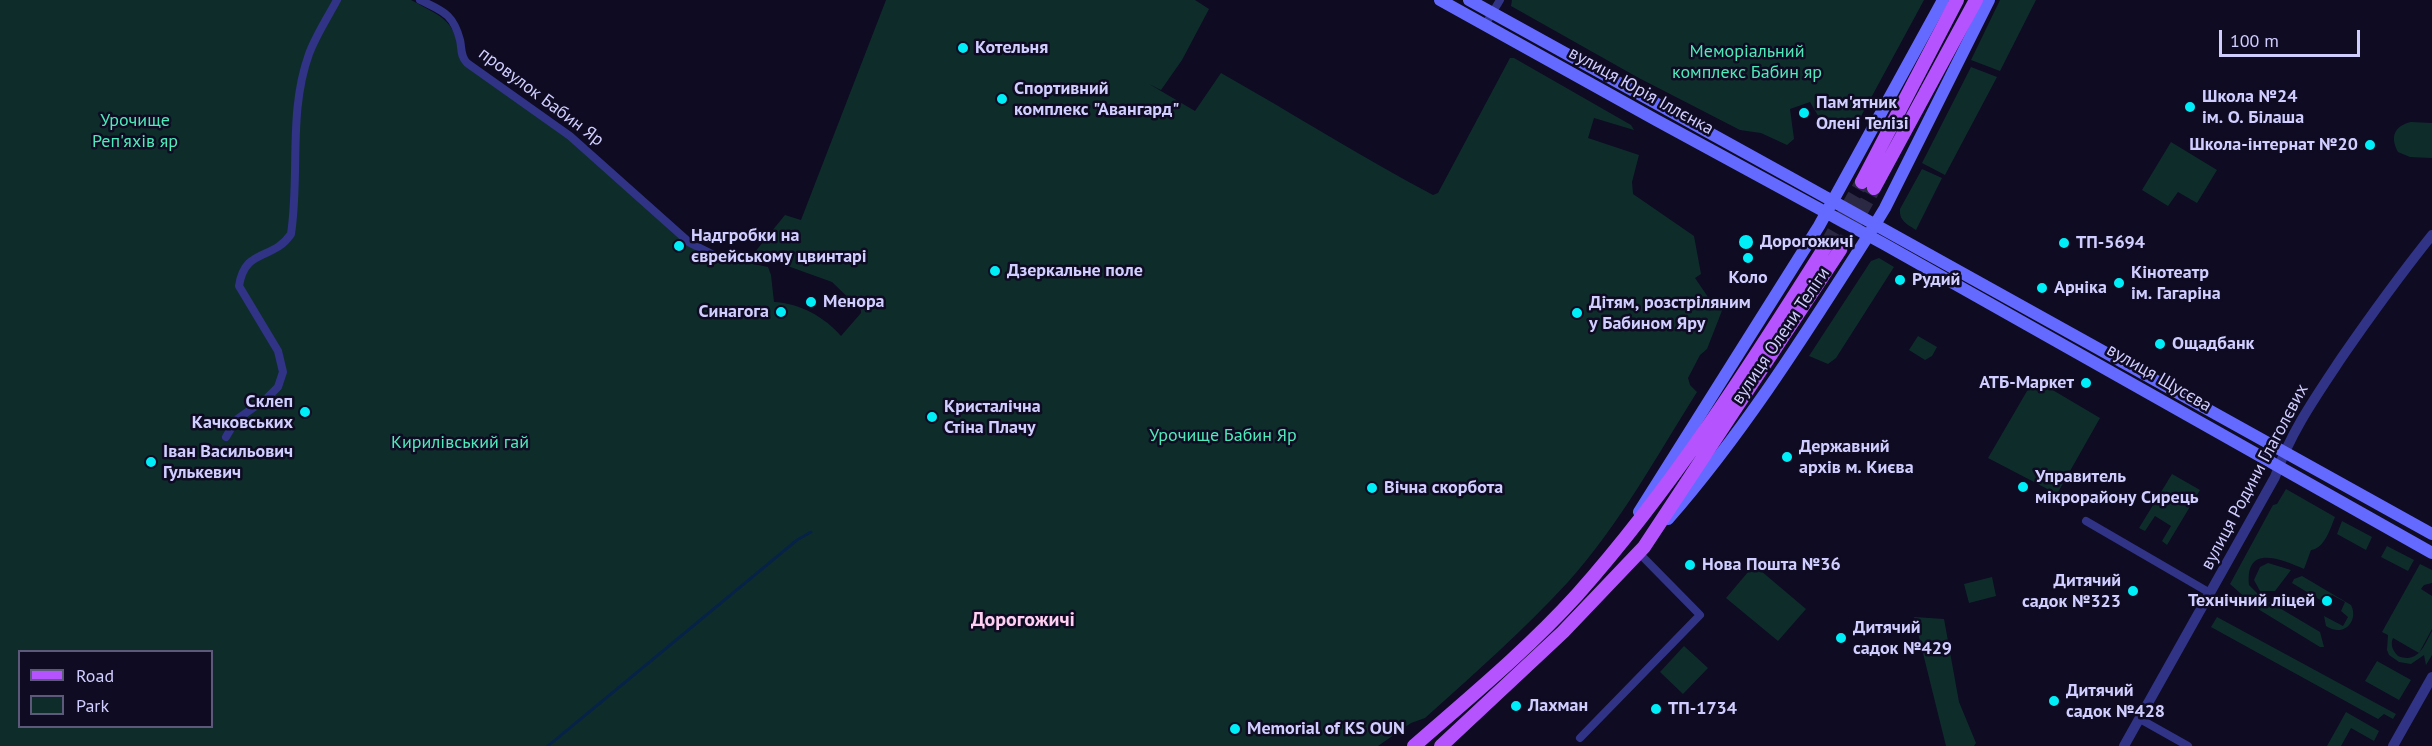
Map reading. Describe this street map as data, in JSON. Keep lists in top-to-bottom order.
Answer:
{
  "streets": {
    "main road": ["вулиця Юрія Іллєнка", "вулиця Олени Теліги", "вулиця Щусєва"],
    "street": ["провулок Бабин Яр", "вулиця Родини Глаголєвих"]
  },
  "crossings": [
    ["вулиця Юрія Іллєнка", "вулиця Олени Теліги"],
    ["вулиця Юрія Іллєнка", "вулиця Щусєва"],
    ["вулиця Олени Теліги", "вулиця Щусєва"],
    ["вулиця Щусєва", "вулиця Родини Глаголєвих"]
  ],
  "districts": ["Дорогожичі"],
  "parks": [
    "Меморіальний комплекс Бабин яр",
    "Урочище Реп'яхів яр",
    "Урочище Бабин Яр",
    "Кирилівський гай"
  ],
  "places": [
    "Котельня",
    "Спортивний комплекс \"Авангард\"",
    "Школа №24 ім. О. Білаша",
    "Пам'ятник Олені Телізі",
    "Школа-інтернат №20",
    "Дорогожичі",
    "ТП-5694",
    "Надгробки на єврейському цвинтарі",
    "Коло",
    "Дзеркальне поле",
    "Рудий",
    "Кінотеатр ім. Гагаріна",
    "Арніка",
    "Менора",
    "Синагога",
    "Дітям, розстріляним у Бабином Яру",
    "Ощадбанк",
    "АТБ-Маркет",
    "Склеп Качковських",
    "Кристалічна Стіна Плачу",
    "Державний архів м. Києва",
    "Іван Васильович Гулькевич",
    "Управитель мікрорайону Сирець",
    "Вічна скорбота",
    "Нова Пошта №36",
    "Дитячий садок №323",
    "Технічний ліцей",
    "Дитячий садок №429",
    "Дитячий садок №428",
    "Лахман",
    "ТП-1734",
    "Memorial of KS OUN"
  ],
  "legend": ["Road", "Park"],
  "scale_bar": "100 m"
}
